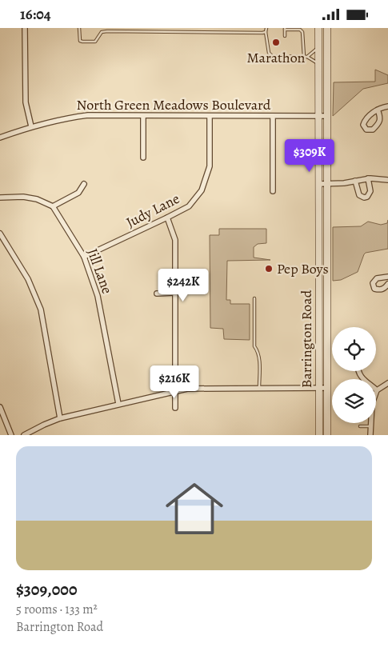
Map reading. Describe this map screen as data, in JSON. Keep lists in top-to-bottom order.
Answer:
{
  "streets": {
    "main road": ["Barrington Road"],
    "street": ["North Green Meadows Boulevard", "Judy Lane", "Jill Lane"]
  },
  "crossings": [
    ["North Green Meadows Boulevard", "Judy Lane"],
    ["North Green Meadows Boulevard", "Barrington Road"],
    ["Judy Lane", "Jill Lane"]
  ],
  "places": ["Marathon", "Pep Boys"],
  "page": {
    "status": "16:04",
    "price": ["$309K", "$242K", "$216K"],
    "list": [
      {
        "name": "$309,000",
        "note": "5 rooms · 133 m² · Barrington Road"
      }
    ]
  }
}
